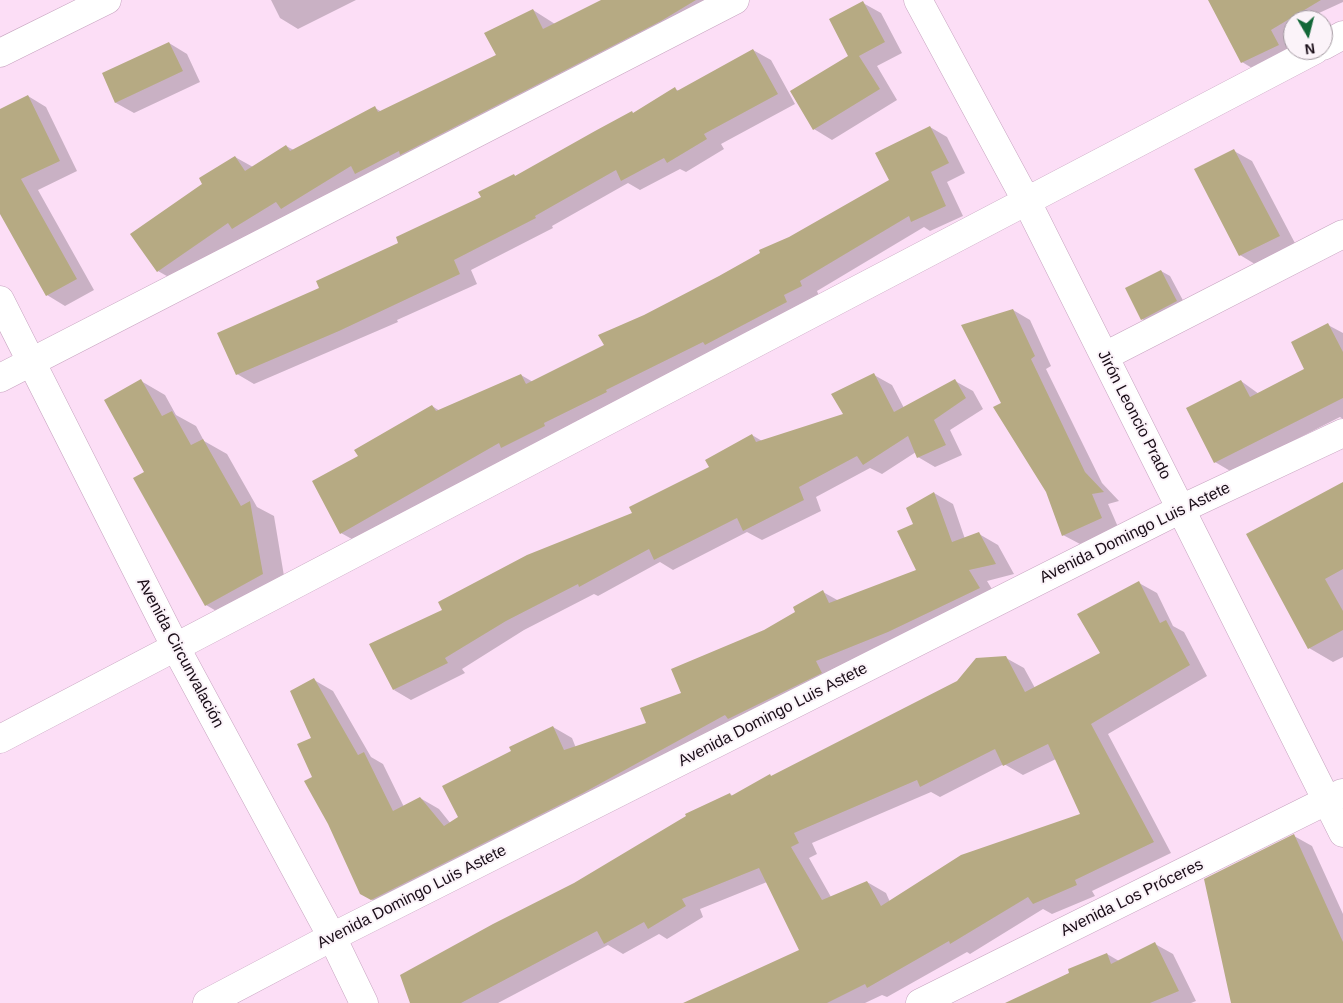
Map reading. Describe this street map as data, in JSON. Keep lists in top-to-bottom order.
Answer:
{
  "streets": {
    "street": [
      "Jirón Leoncio Prado",
      "Avenida Domingo Luis Astete",
      "Avenida Circunvalación",
      "Avenida Los Próceres"
    ]
  },
  "crossings": [
    ["Jirón Leoncio Prado", "Avenida Domingo Luis Astete"],
    ["Jirón Leoncio Prado", "Avenida Los Próceres"],
    ["Avenida Domingo Luis Astete", "Avenida Circunvalación"]
  ],
  "north": "bottom"
}
